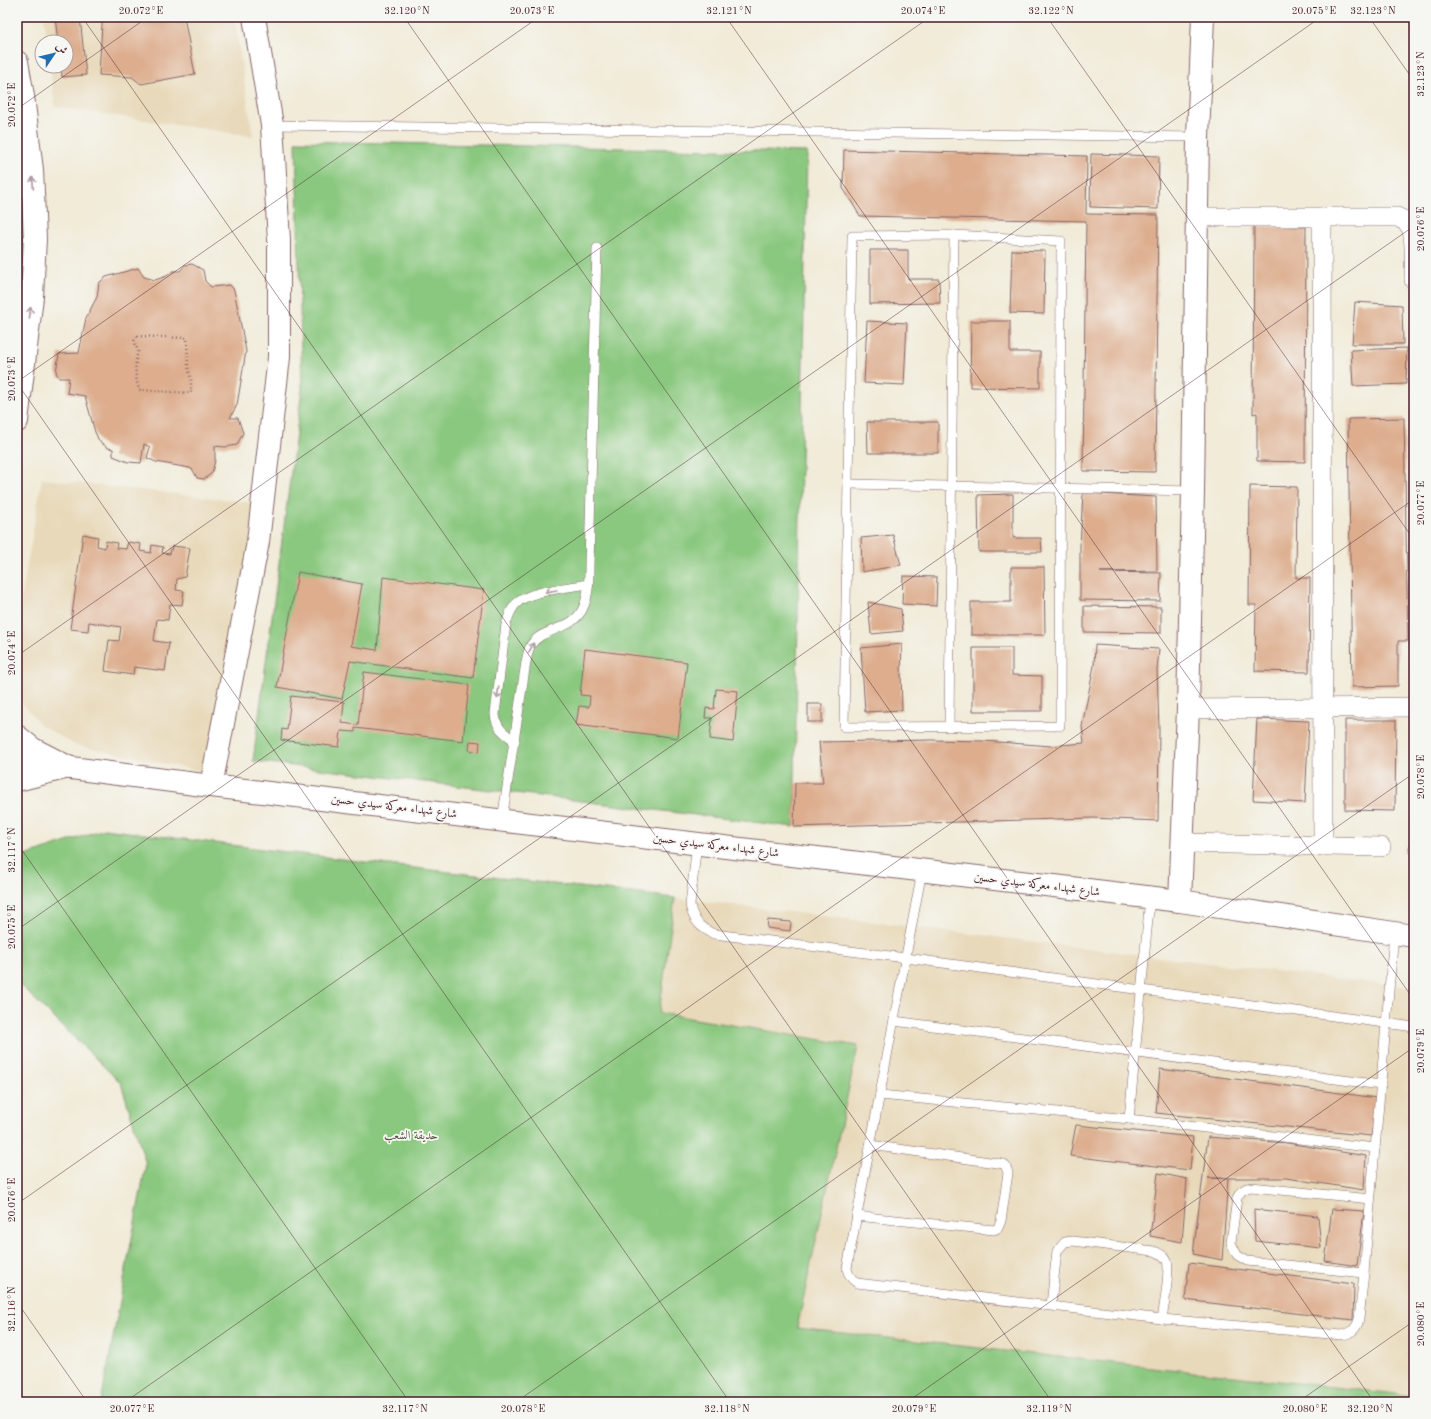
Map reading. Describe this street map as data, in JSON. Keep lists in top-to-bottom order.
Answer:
{
  "streets": {
    "main road": ["شارع شهداء معركة سيدي حسين"]
  },
  "parks": ["حديقة الشعب"],
  "north": "top right",
  "coordinates": [
    "20.072°E",
    "32.120°N",
    "20.073°E",
    "32.121°N",
    "20.074°E",
    "32.122°N",
    "20.075°E",
    "32.123°N",
    "20.076°E",
    "20.077°E",
    "20.078°E",
    "32.117°N",
    "20.079°E",
    "32.116°N",
    "20.080°E",
    "32.118°N",
    "32.119°N"
  ]
}
